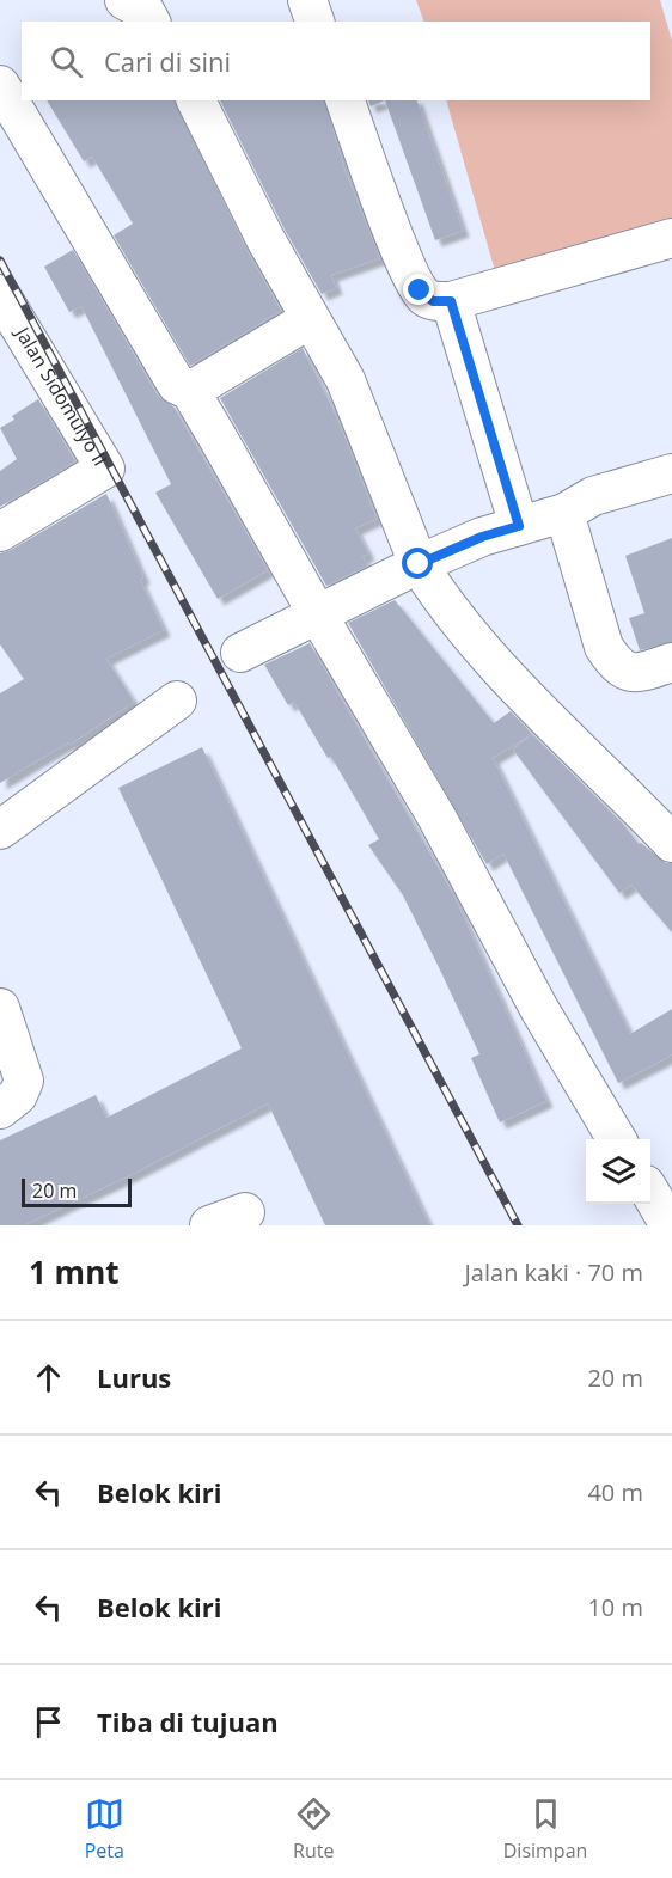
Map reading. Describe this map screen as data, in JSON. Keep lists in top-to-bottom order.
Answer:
{
  "streets": {
    "street": ["Jalan Sidomulyo II"]
  },
  "scale_bar": "20 m",
  "page": {
    "search": "Cari di sini",
    "scale": "20 m",
    "heading": ["1 mnt", "Jalan kaki · 70 m"],
    "list": [
      ["Lurus", "20 m"],
      ["Belok kiri", "40 m"],
      ["Belok kiri", "10 m"],
      "Tiba di tujuan"
    ],
    "nav": ["Peta", "Rute", "Disimpan"]
  }
}
